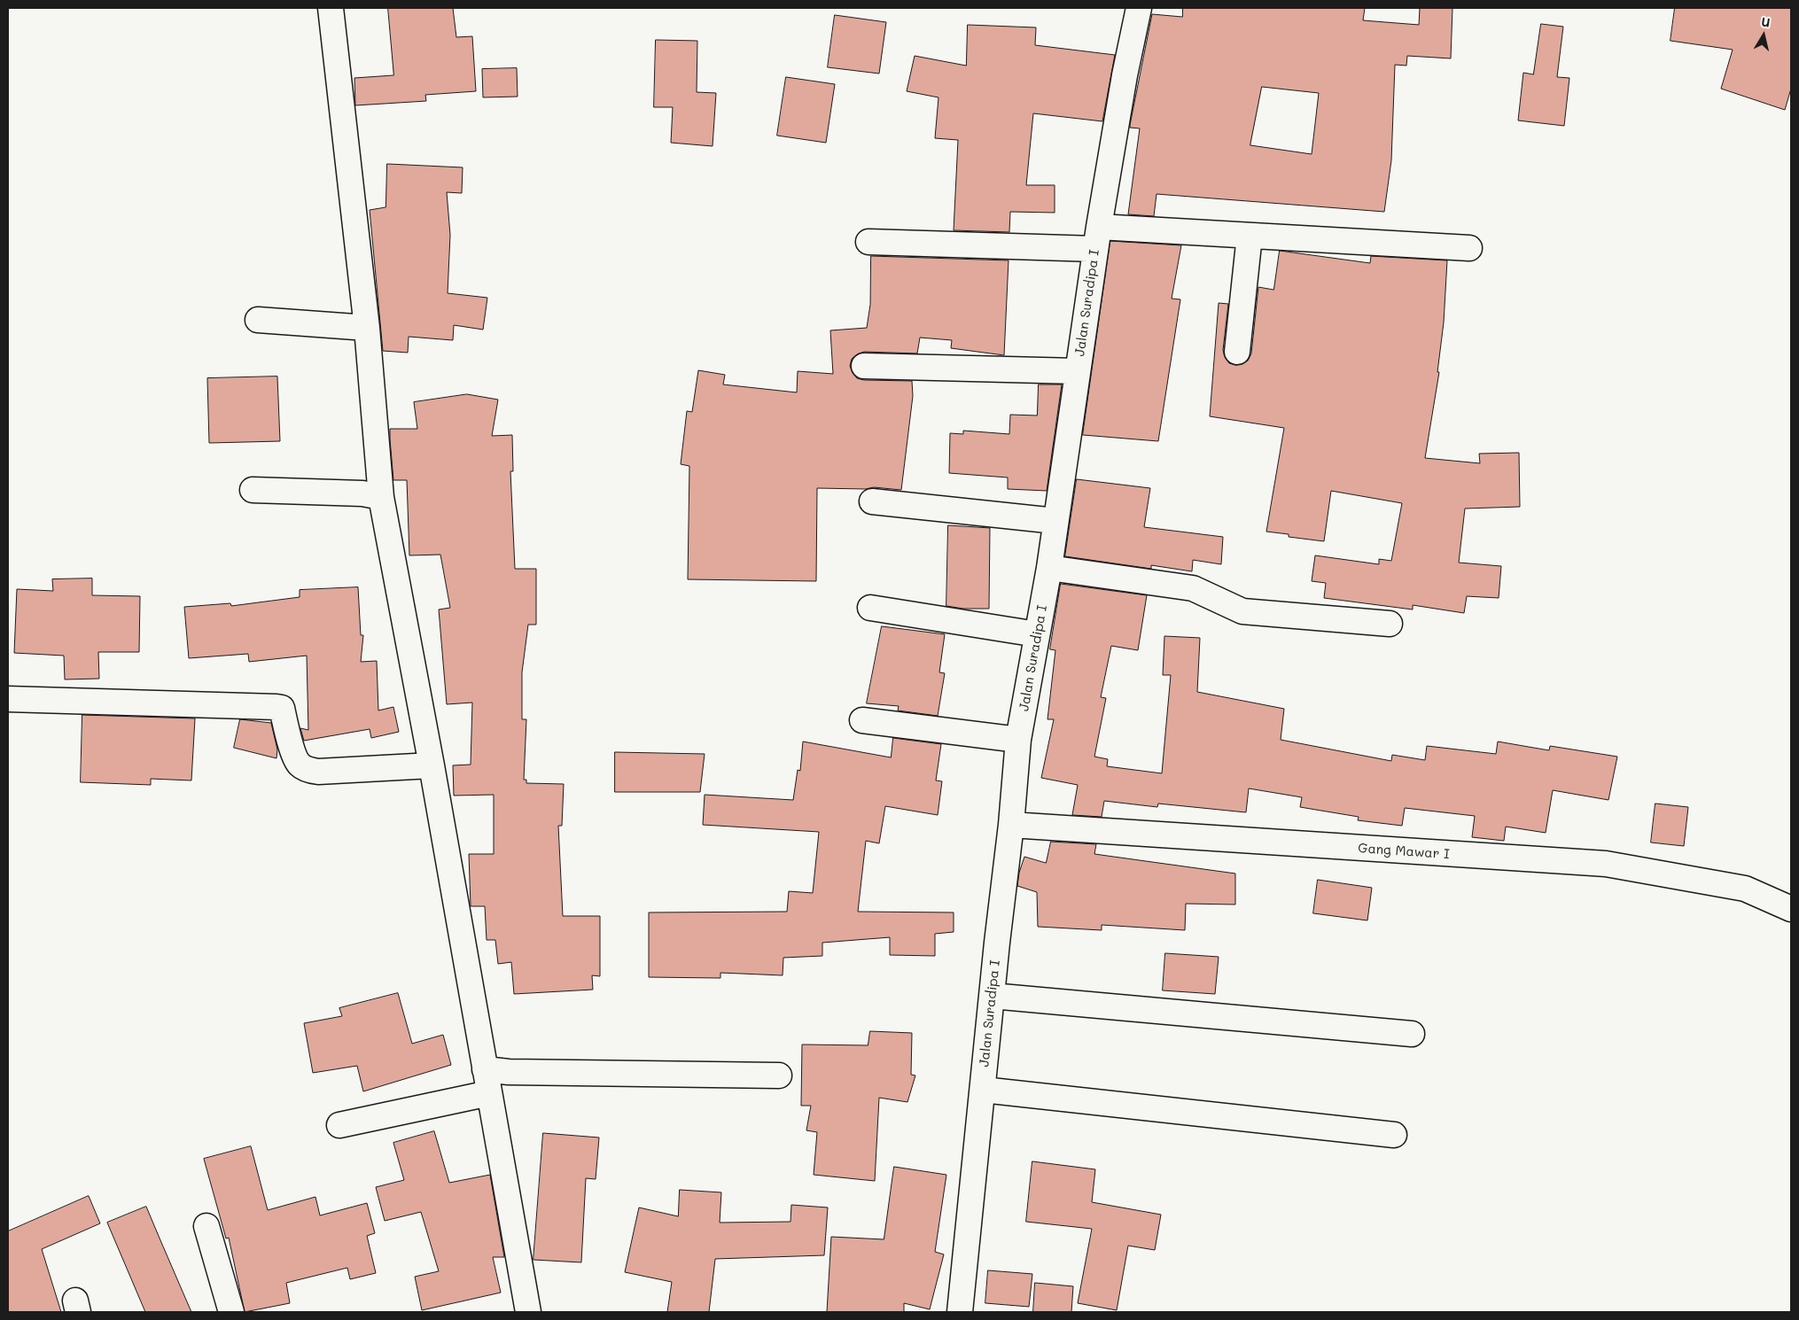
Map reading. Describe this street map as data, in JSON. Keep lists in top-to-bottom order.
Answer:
{
  "streets": {
    "street": ["Jalan Suradipa I", "Gang Mawar I"]
  },
  "crossings": [
    ["Jalan Suradipa I", "Gang Mawar I"]
  ],
  "north": "top"
}
